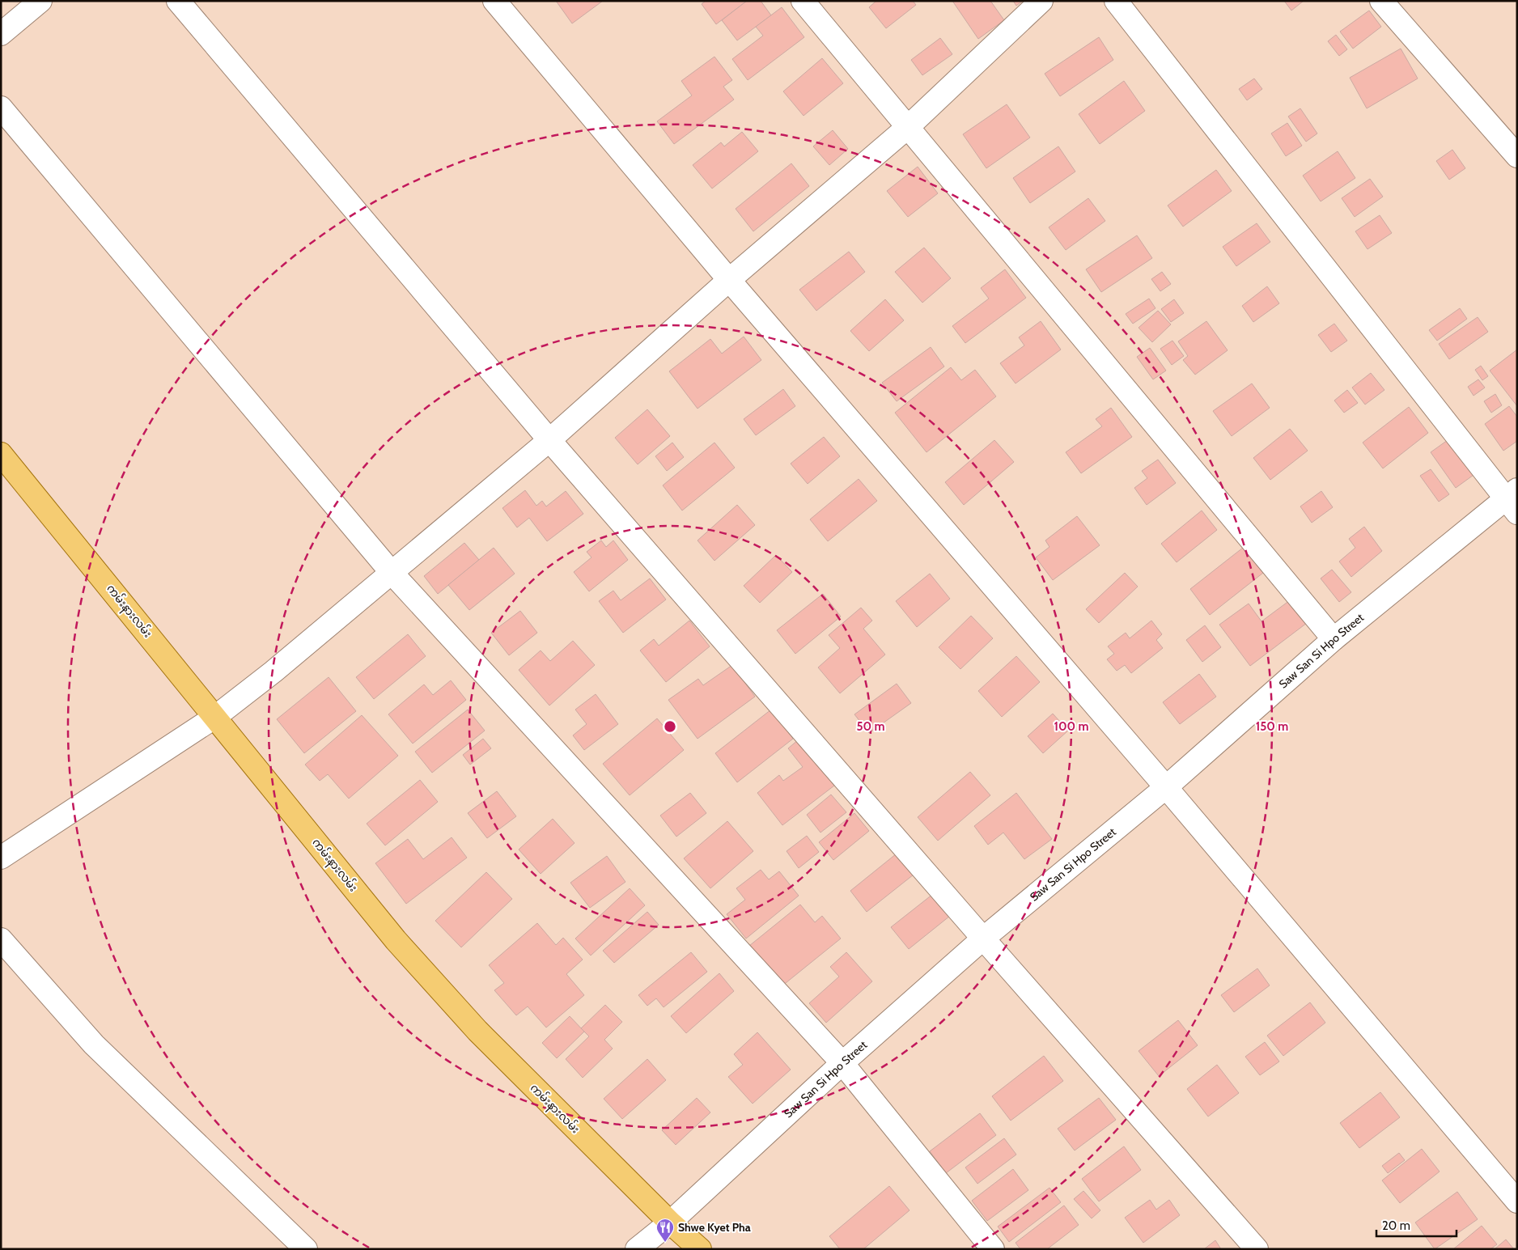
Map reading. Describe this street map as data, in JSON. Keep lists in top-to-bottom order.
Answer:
{
  "streets": {
    "main road": ["ကမ်းနားလမ်း"],
    "street": ["Saw San Si Hpo Street"]
  },
  "crossings": [
    ["ကမ်းနားလမ်း", "Saw San Si Hpo Street"]
  ],
  "places": {
    "restaurant": ["Shwe Kyet Pha"]
  },
  "scale_bar": "20 m",
  "rings": ["50 m", "100 m", "150 m"]
}
